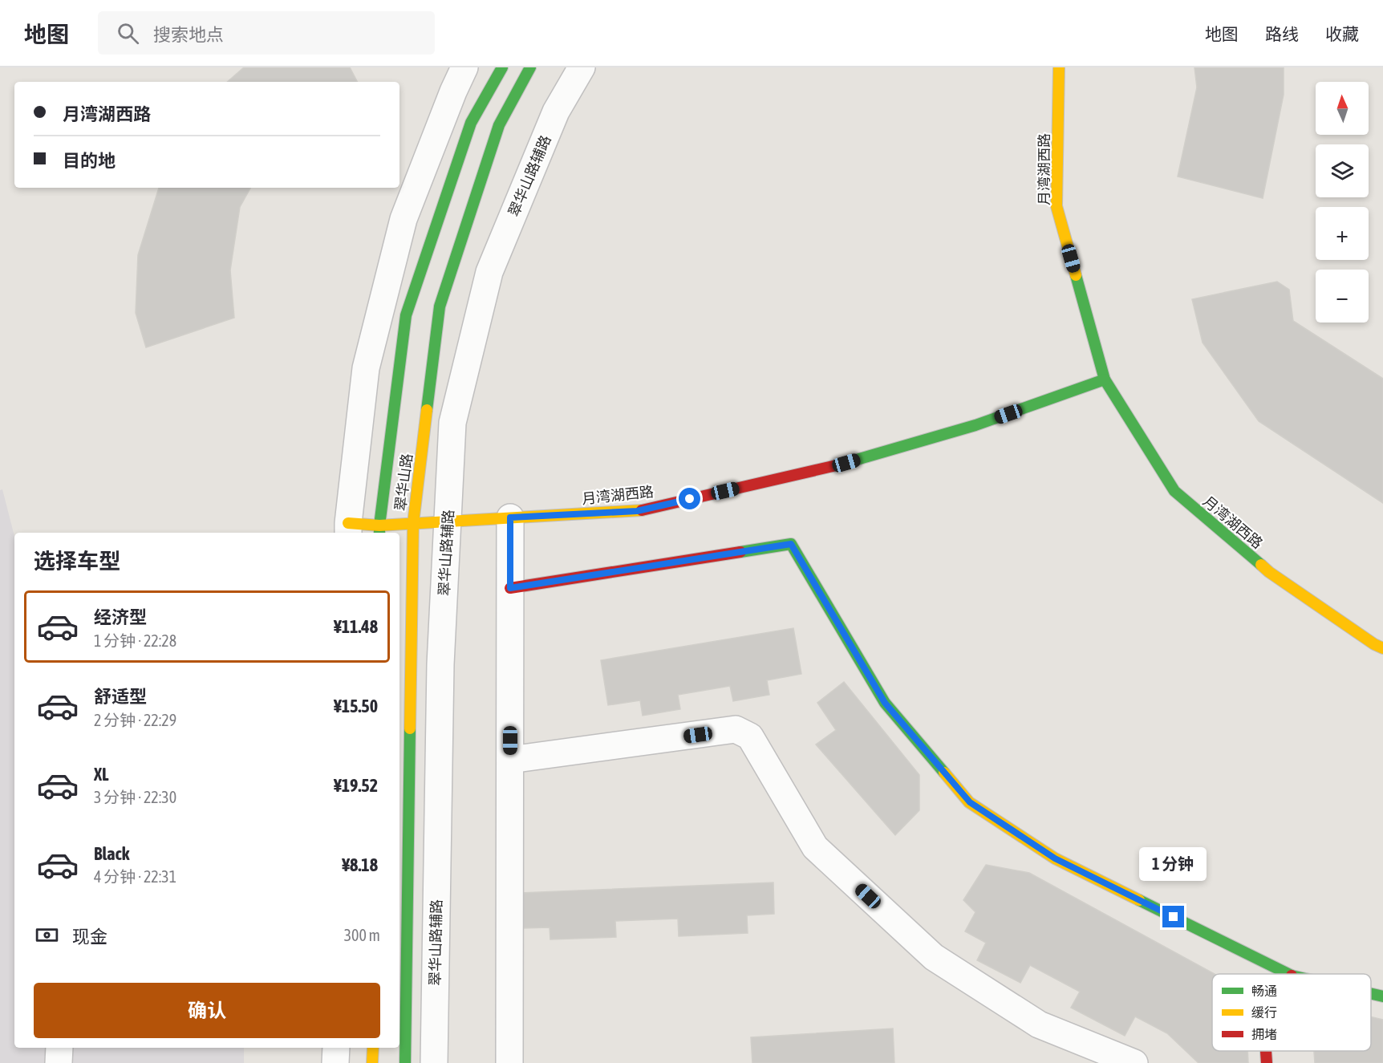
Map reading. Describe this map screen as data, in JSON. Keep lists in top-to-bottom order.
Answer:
{
  "streets": {
    "main road": ["月湾湖西路", "翠华山路"],
    "street": ["翠华山路辅路"]
  },
  "crossings": [
    ["月湾湖西路", "翠华山路辅路"],
    ["月湾湖西路", "翠华山路"]
  ],
  "legend": ["畅通", "缓行", "拥堵"],
  "north": "top",
  "page": {
    "header": "地图",
    "search": "搜索地点",
    "nav": ["地图", "路线", "收藏"],
    "map_buttons": ["+", "−"],
    "banner": ["月湾湖西路", "目的地"],
    "heading": "选择车型",
    "list": [
      {
        "name": "经济型",
        "note": "1 分钟 · 22:28",
        "value": "¥11.48"
      },
      {
        "name": "舒适型",
        "note": "2 分钟 · 22:29",
        "value": "¥15.50"
      },
      {
        "name": "XL",
        "note": "3 分钟 · 22:30",
        "value": "¥19.52"
      },
      {
        "name": "Black",
        "note": "4 分钟 · 22:31",
        "value": "¥8.18"
      }
    ],
    "bubble": "1 分钟",
    "pay": ["现金", "300 m"],
    "buttons": "确认"
  }
}
